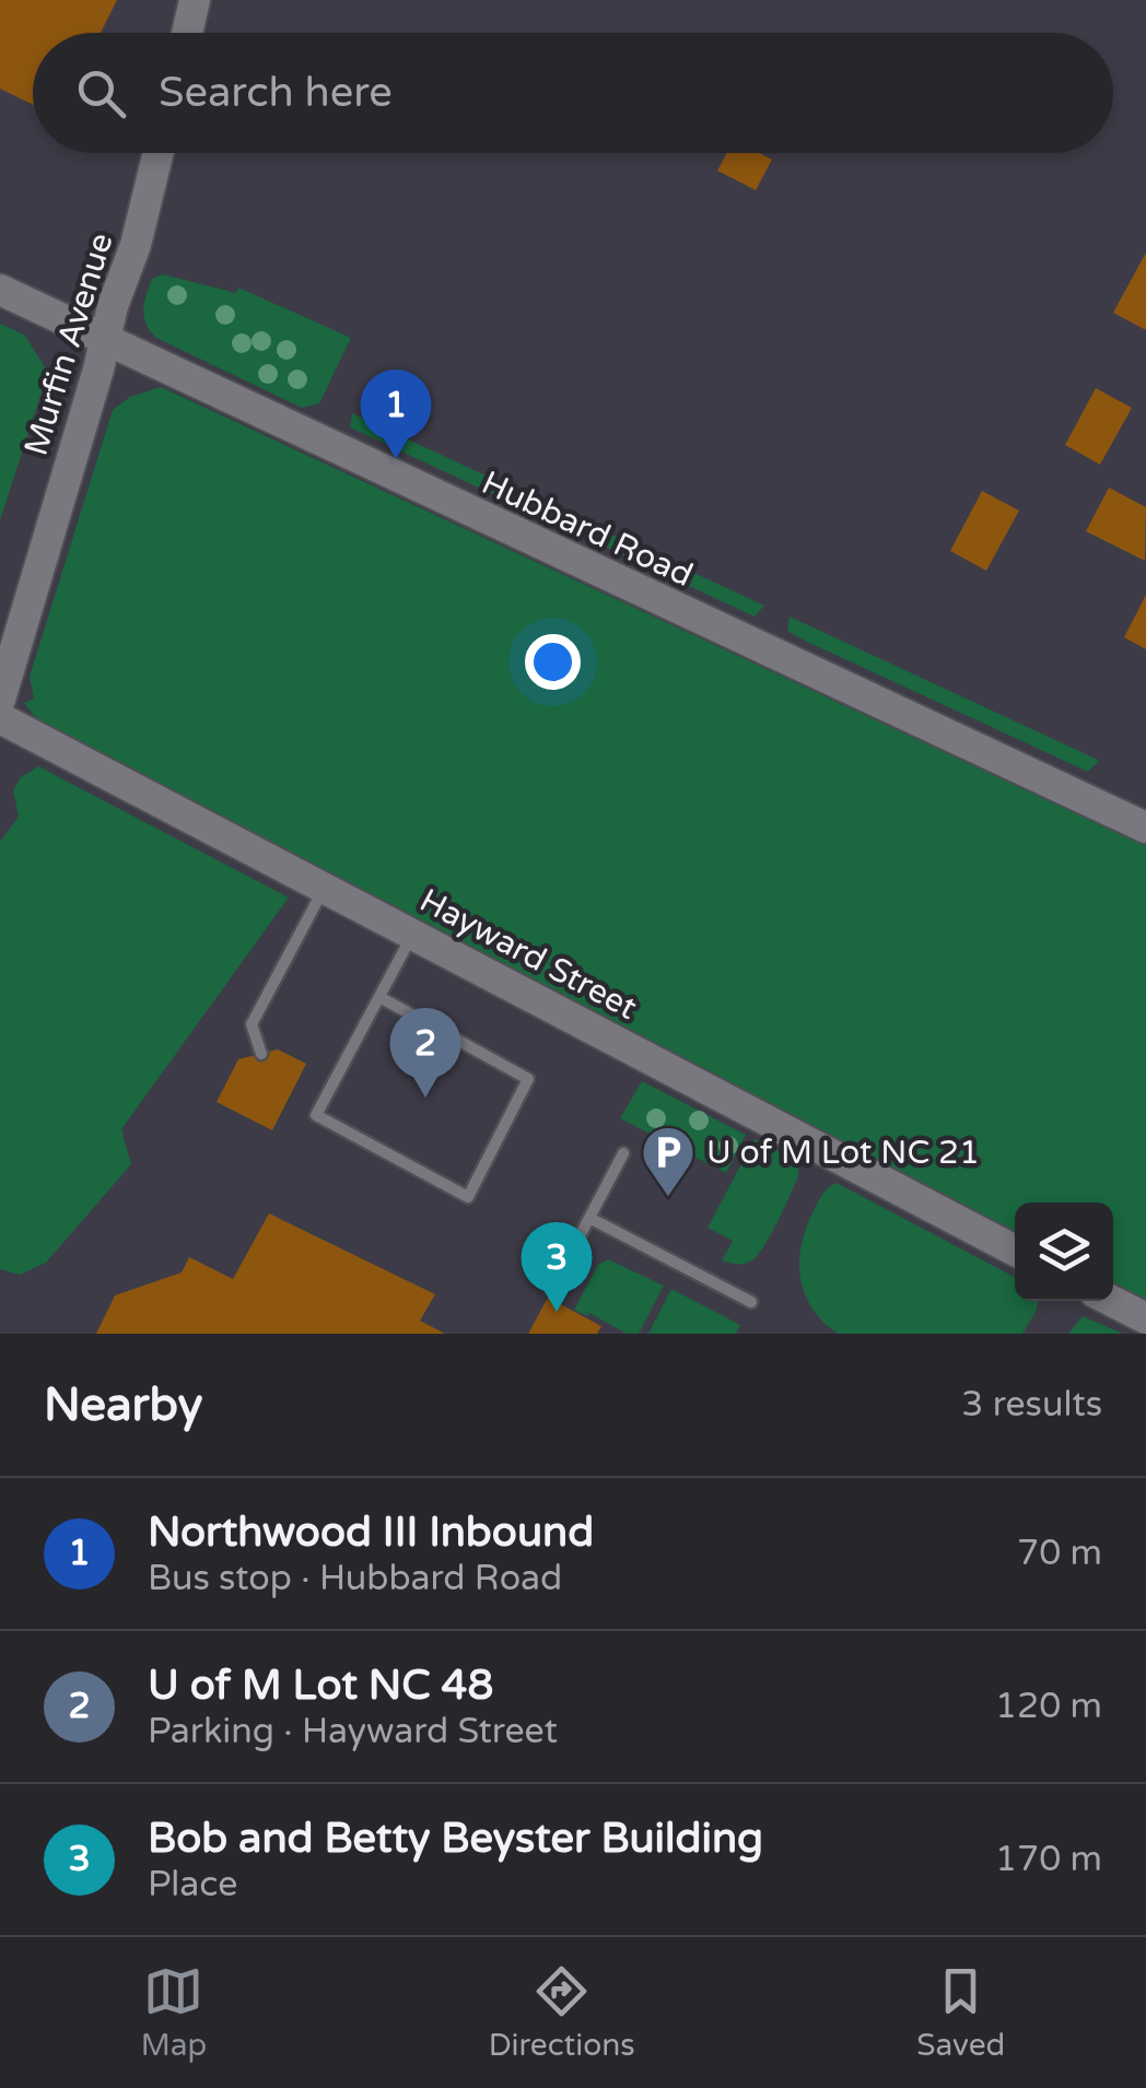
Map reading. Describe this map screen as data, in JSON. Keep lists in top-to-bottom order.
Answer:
{
  "streets": {
    "street": ["Murfin Avenue", "Hubbard Road", "Hayward Street"]
  },
  "crossings": [
    ["Murfin Avenue", "Hubbard Road"]
  ],
  "places": {
    "parking": ["U of M Lot NC 21"]
  },
  "page": {
    "search": "Search here",
    "pins": ["1", "2", "3"],
    "heading": ["Nearby", "3 results"],
    "list": [
      {
        "mark": "1",
        "name": "Northwood III Inbound",
        "note": "Bus stop · Hubbard Road",
        "value": "70 m"
      },
      {
        "mark": "2",
        "name": "U of M Lot NC 48",
        "note": "Parking · Hayward Street",
        "value": "120 m"
      },
      {
        "mark": "3",
        "name": "Bob and Betty Beyster Building",
        "note": "Place",
        "value": "170 m"
      }
    ],
    "nav": ["Map", "Directions", "Saved"]
  }
}
